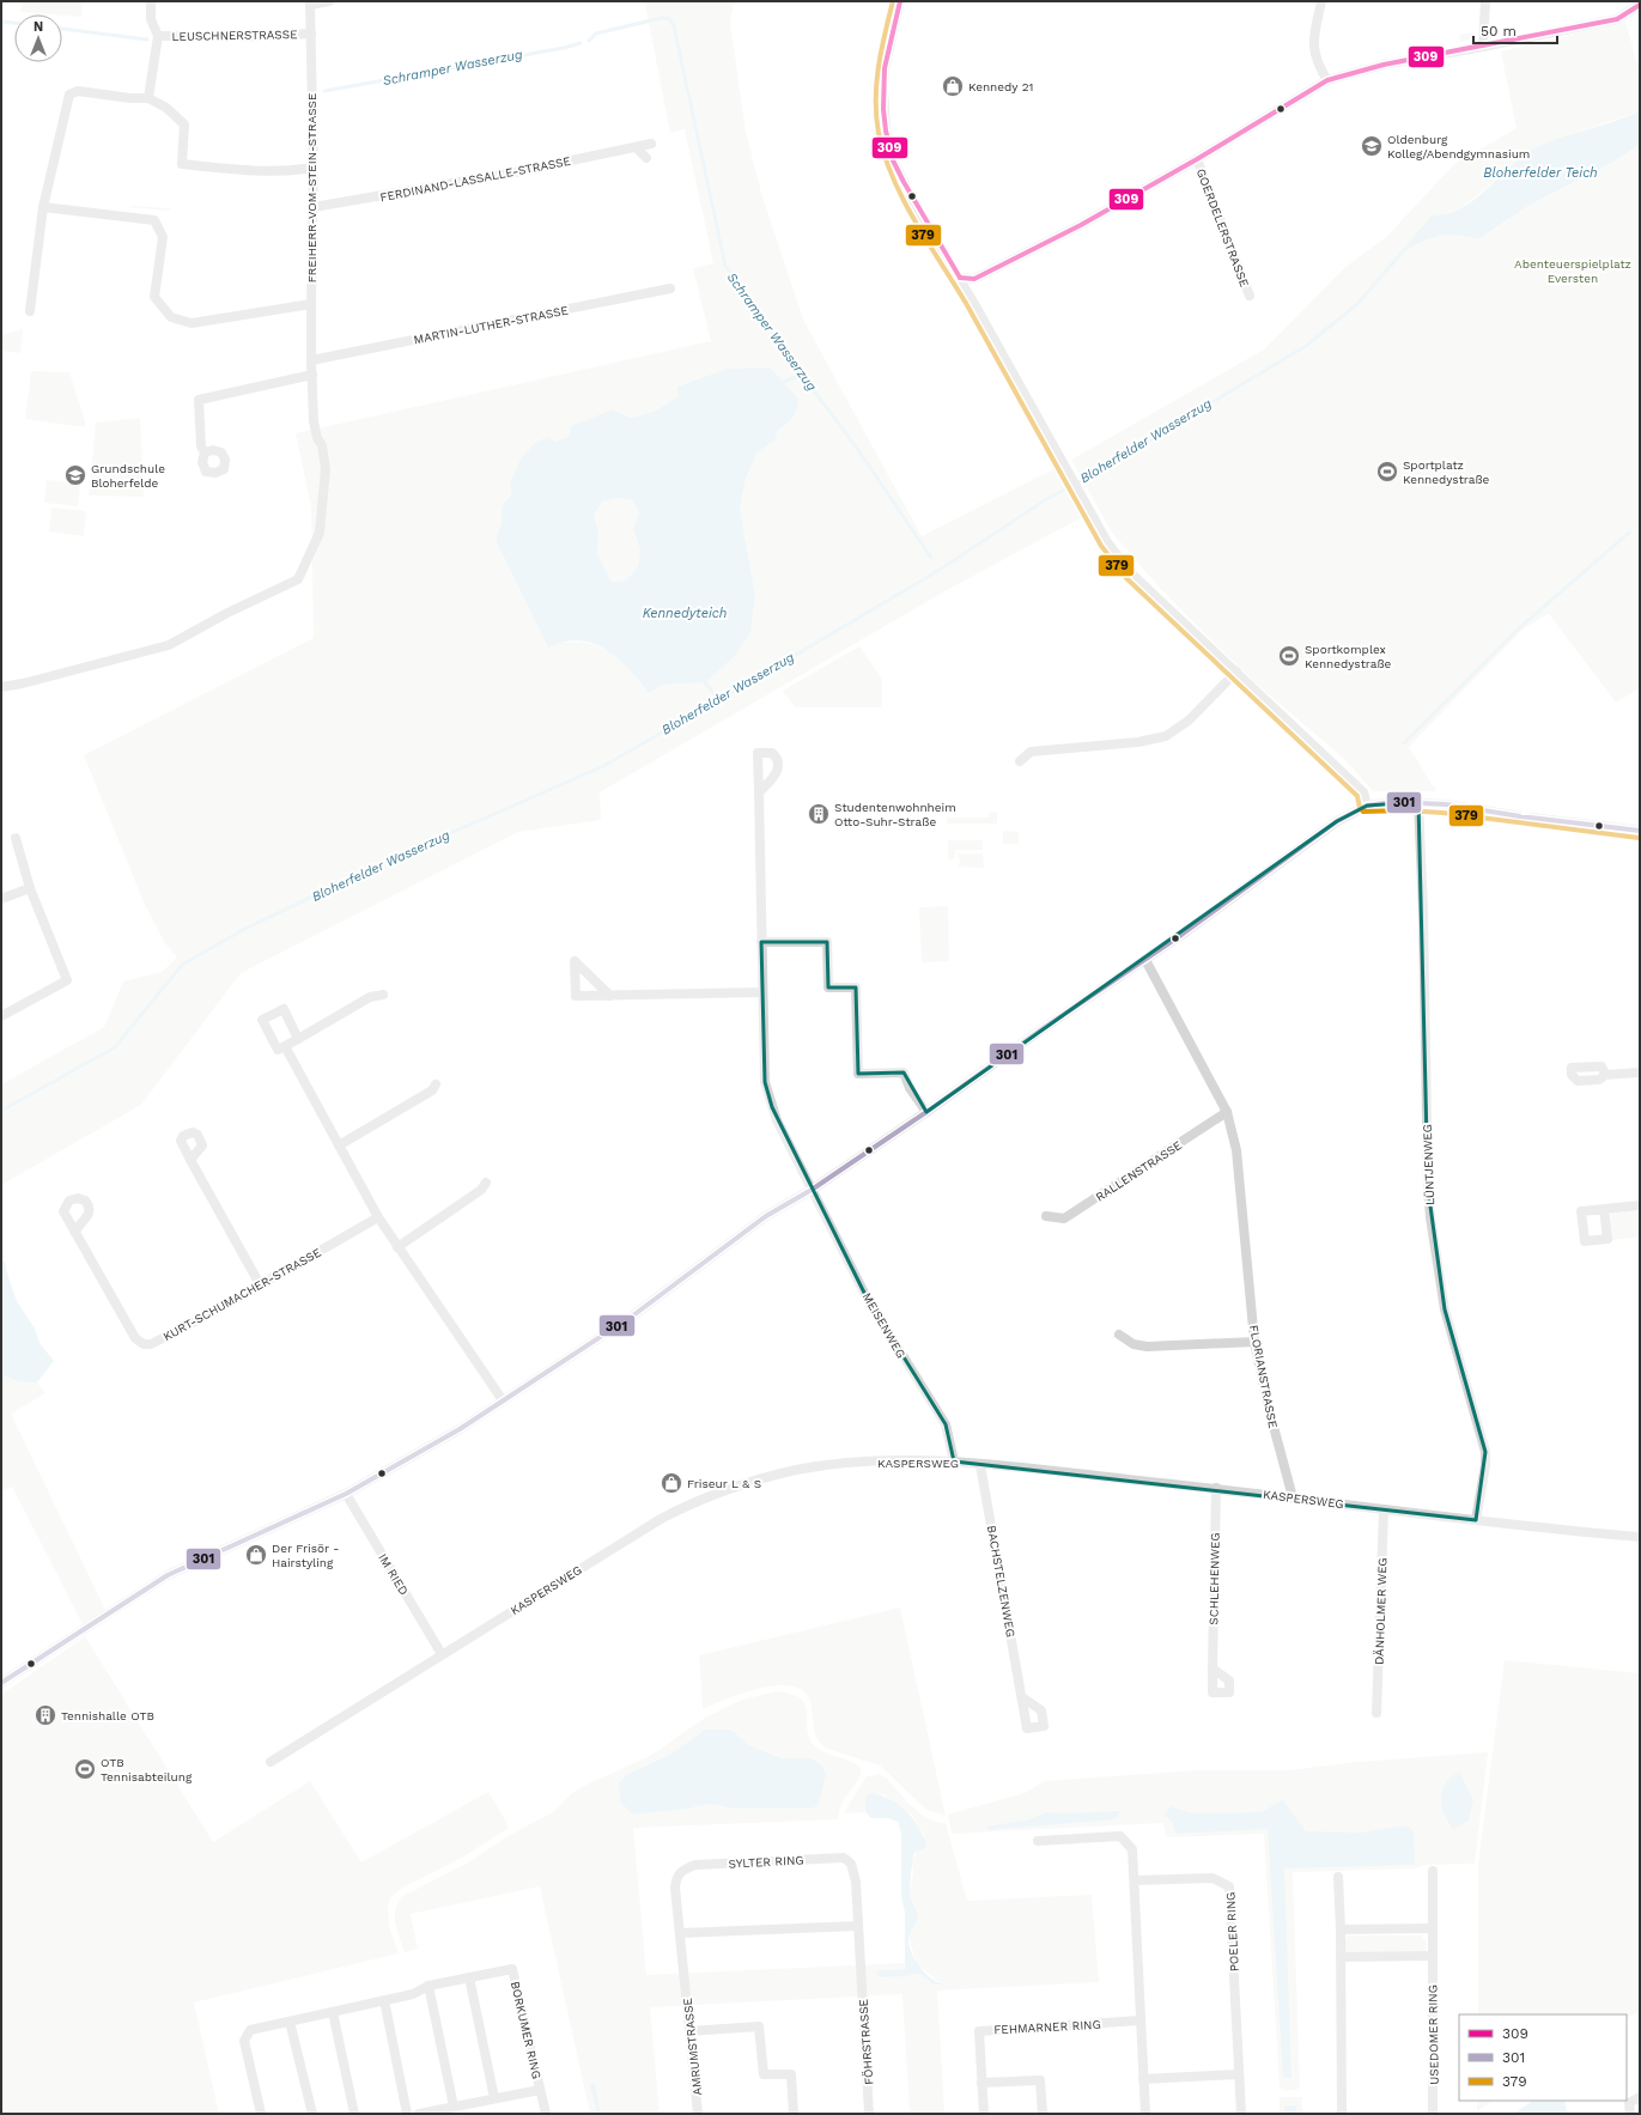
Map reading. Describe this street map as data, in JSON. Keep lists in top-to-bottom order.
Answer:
{
  "streets": {
    "street": [
      "LEUSCHNERSTRASSE",
      "FERDINAND-LASSALLE-STRASSE",
      "FREIHERR-VOM-STEIN-STRASSE",
      "GOERDELERSTRASSE",
      "MARTIN-LUTHER-STRASSE",
      "LÜNTJENWEG",
      "RALLENSTRASSE",
      "KURT-SCHUMACHER-STRASSE",
      "MEISENWEG",
      "FLORIANSTRASSE",
      "KASPERSWEG",
      "IM RIED",
      "SCHLEHENWEG",
      "BACHSTELZENWEG",
      "DÄNHOLMER WEG",
      "SYLTER RING",
      "POELER RING",
      "FEHMARNER RING",
      "BORKUMER RING",
      "USEDOMER RING",
      "FÖHRSTRASSE",
      "AMRUMSTRASSE"
    ]
  },
  "crossings": [
    ["LEUSCHNERSTRASSE", "FREIHERR-VOM-STEIN-STRASSE"],
    ["FERDINAND-LASSALLE-STRASSE", "FREIHERR-VOM-STEIN-STRASSE"],
    ["FREIHERR-VOM-STEIN-STRASSE", "MARTIN-LUTHER-STRASSE"],
    ["LÜNTJENWEG", "KASPERSWEG"],
    ["RALLENSTRASSE", "FLORIANSTRASSE"],
    ["MEISENWEG", "KASPERSWEG"],
    ["FLORIANSTRASSE", "KASPERSWEG"],
    ["KASPERSWEG", "IM RIED"],
    ["KASPERSWEG", "SCHLEHENWEG"],
    ["KASPERSWEG", "BACHSTELZENWEG"],
    ["KASPERSWEG", "DÄNHOLMER WEG"],
    ["SYLTER RING", "FÖHRSTRASSE"],
    ["SYLTER RING", "AMRUMSTRASSE"]
  ],
  "water": [
    "Schramper Wasserzug",
    "Bloherfelder Teich",
    "Bloherfelder Wasserzug",
    "Kennedyteich"
  ],
  "parks": ["Abenteuerspielplatz Eversten"],
  "places": {
    "shop": ["Kennedy 21", "Friseur L & S", "Der Frisör - Hairstyling"],
    "school or university": ["Oldenburg Kolleg/Abendgymnasium", "Grundschule Bloherfelde"],
    "sports": ["Sportplatz Kennedystraße", "Sportkomplex Kennedystraße", "OTB Tennisabteilung"],
    "building": ["Studentenwohnheim Otto-Suhr-Straße", "Tennishalle OTB"]
  },
  "lines": ["transit line 309", "transit line 379", "transit line 301"],
  "legend": ["309", "301", "379"],
  "scale_bar": "50 m",
  "north": "top"
}
